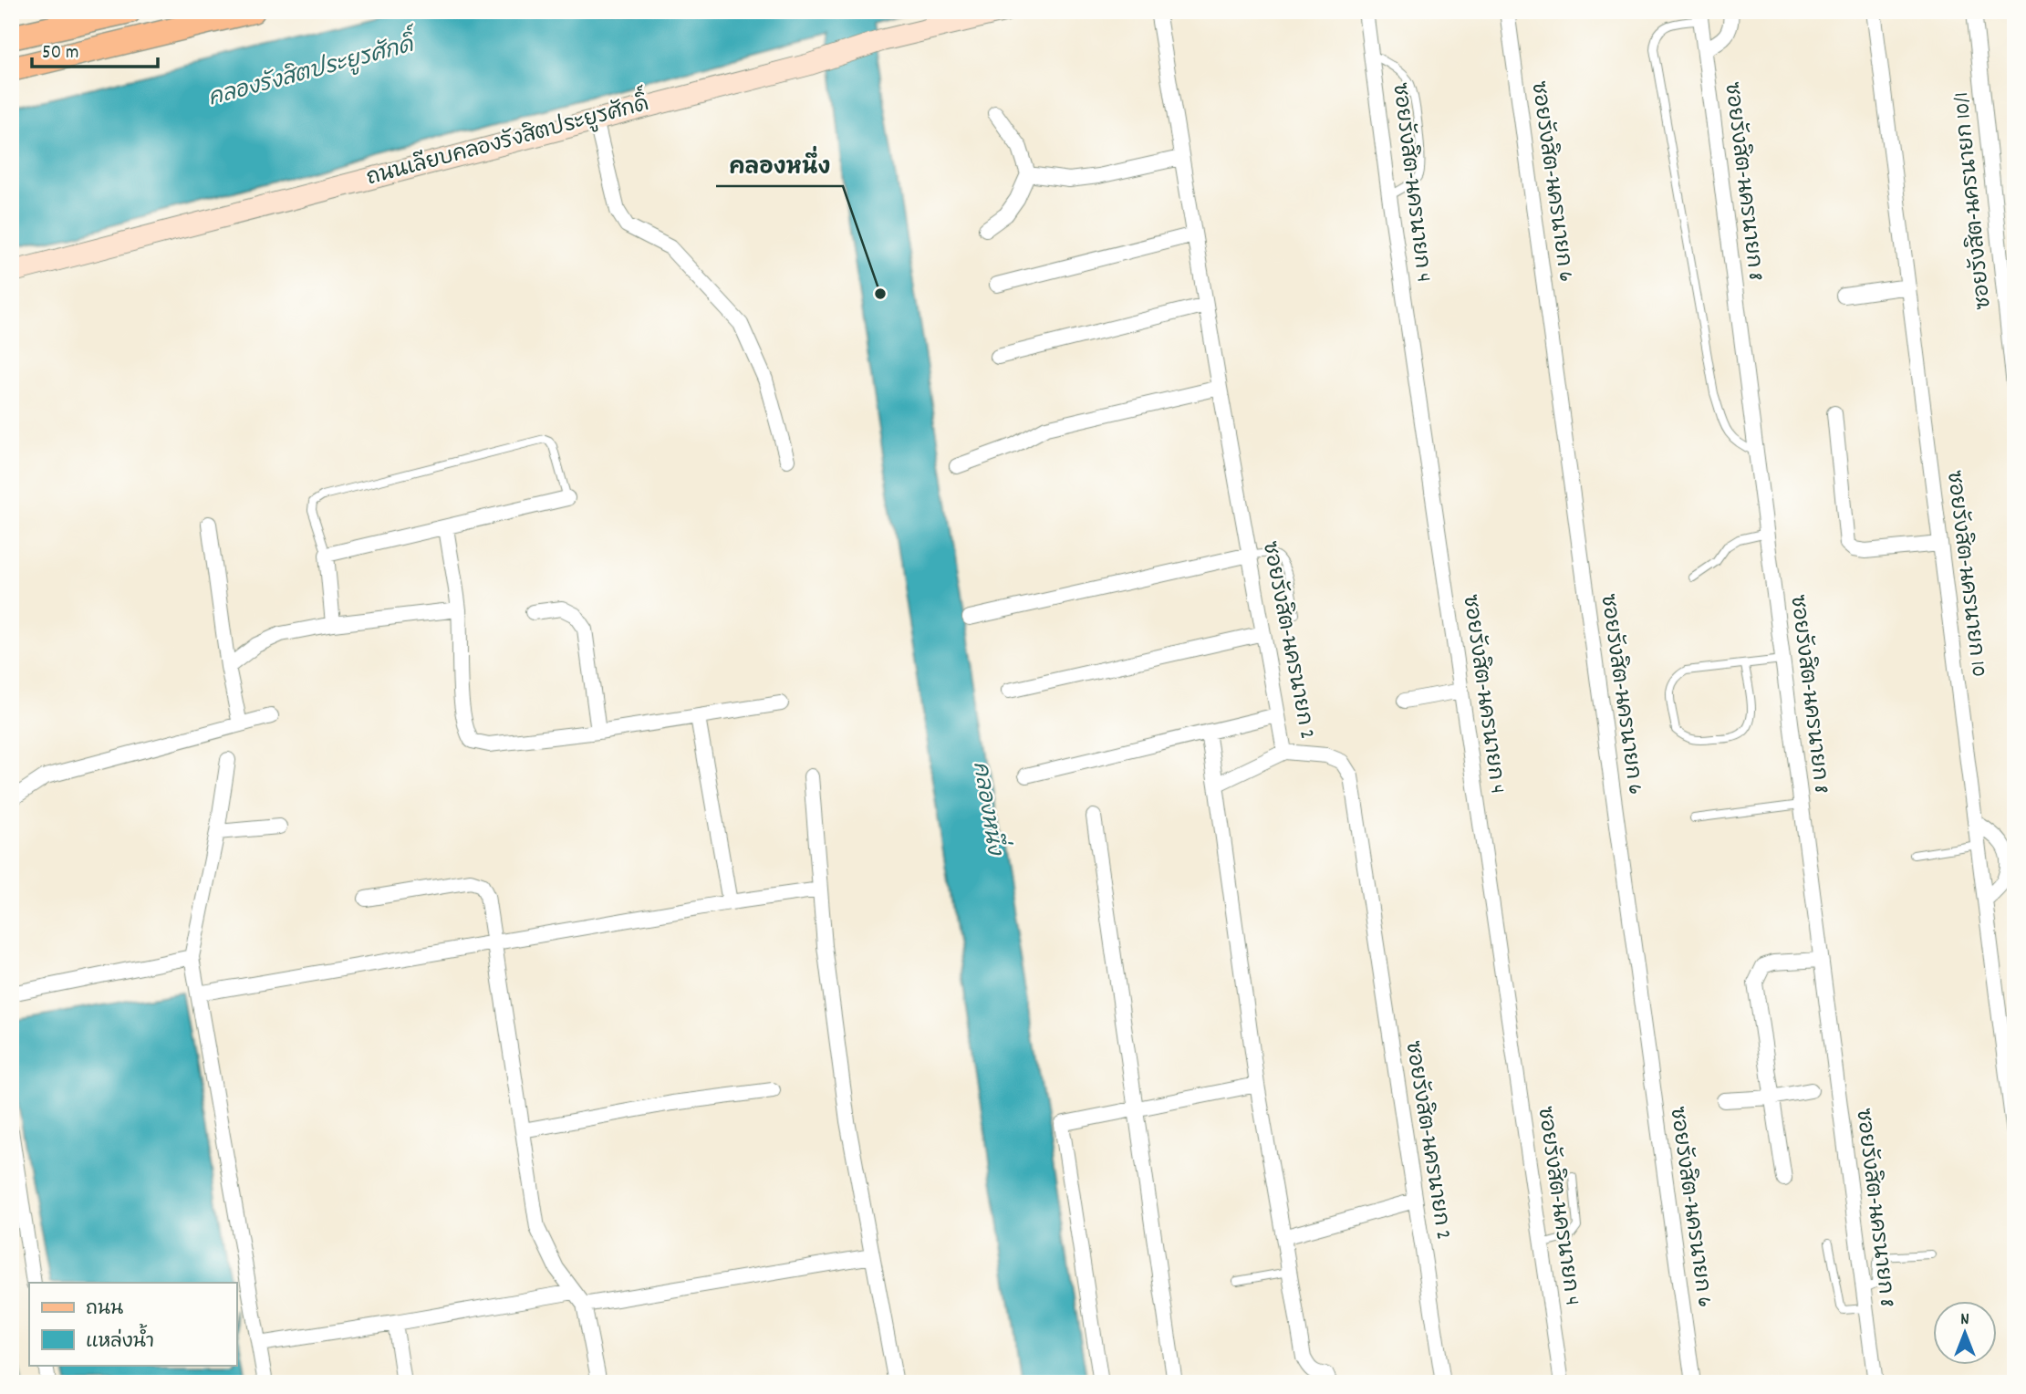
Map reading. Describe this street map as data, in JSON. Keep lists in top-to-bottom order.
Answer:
{
  "streets": {
    "street": [
      "ถนนเลียบคลองรังสิตประยูรศักดิ์",
      "ซอยรังสิต-นครนายก 6",
      "ซอยรังสิต-นครนายก 8",
      "ซอยรังสิต-นครนายก 4",
      "ซอยรังสิต-นครนายก 10/1",
      "ซอยรังสิต-นครนายก 10",
      "ซอยรังสิต-นครนายก 2"
    ]
  },
  "water": ["คลองรังสิตประยูรศักดิ์", "คลองหนึ่ง"],
  "places": ["คลองหนึ่ง"],
  "legend": ["ถนน", "แหล่งน้ำ"],
  "scale_bar": "50 m",
  "north": "top"
}
